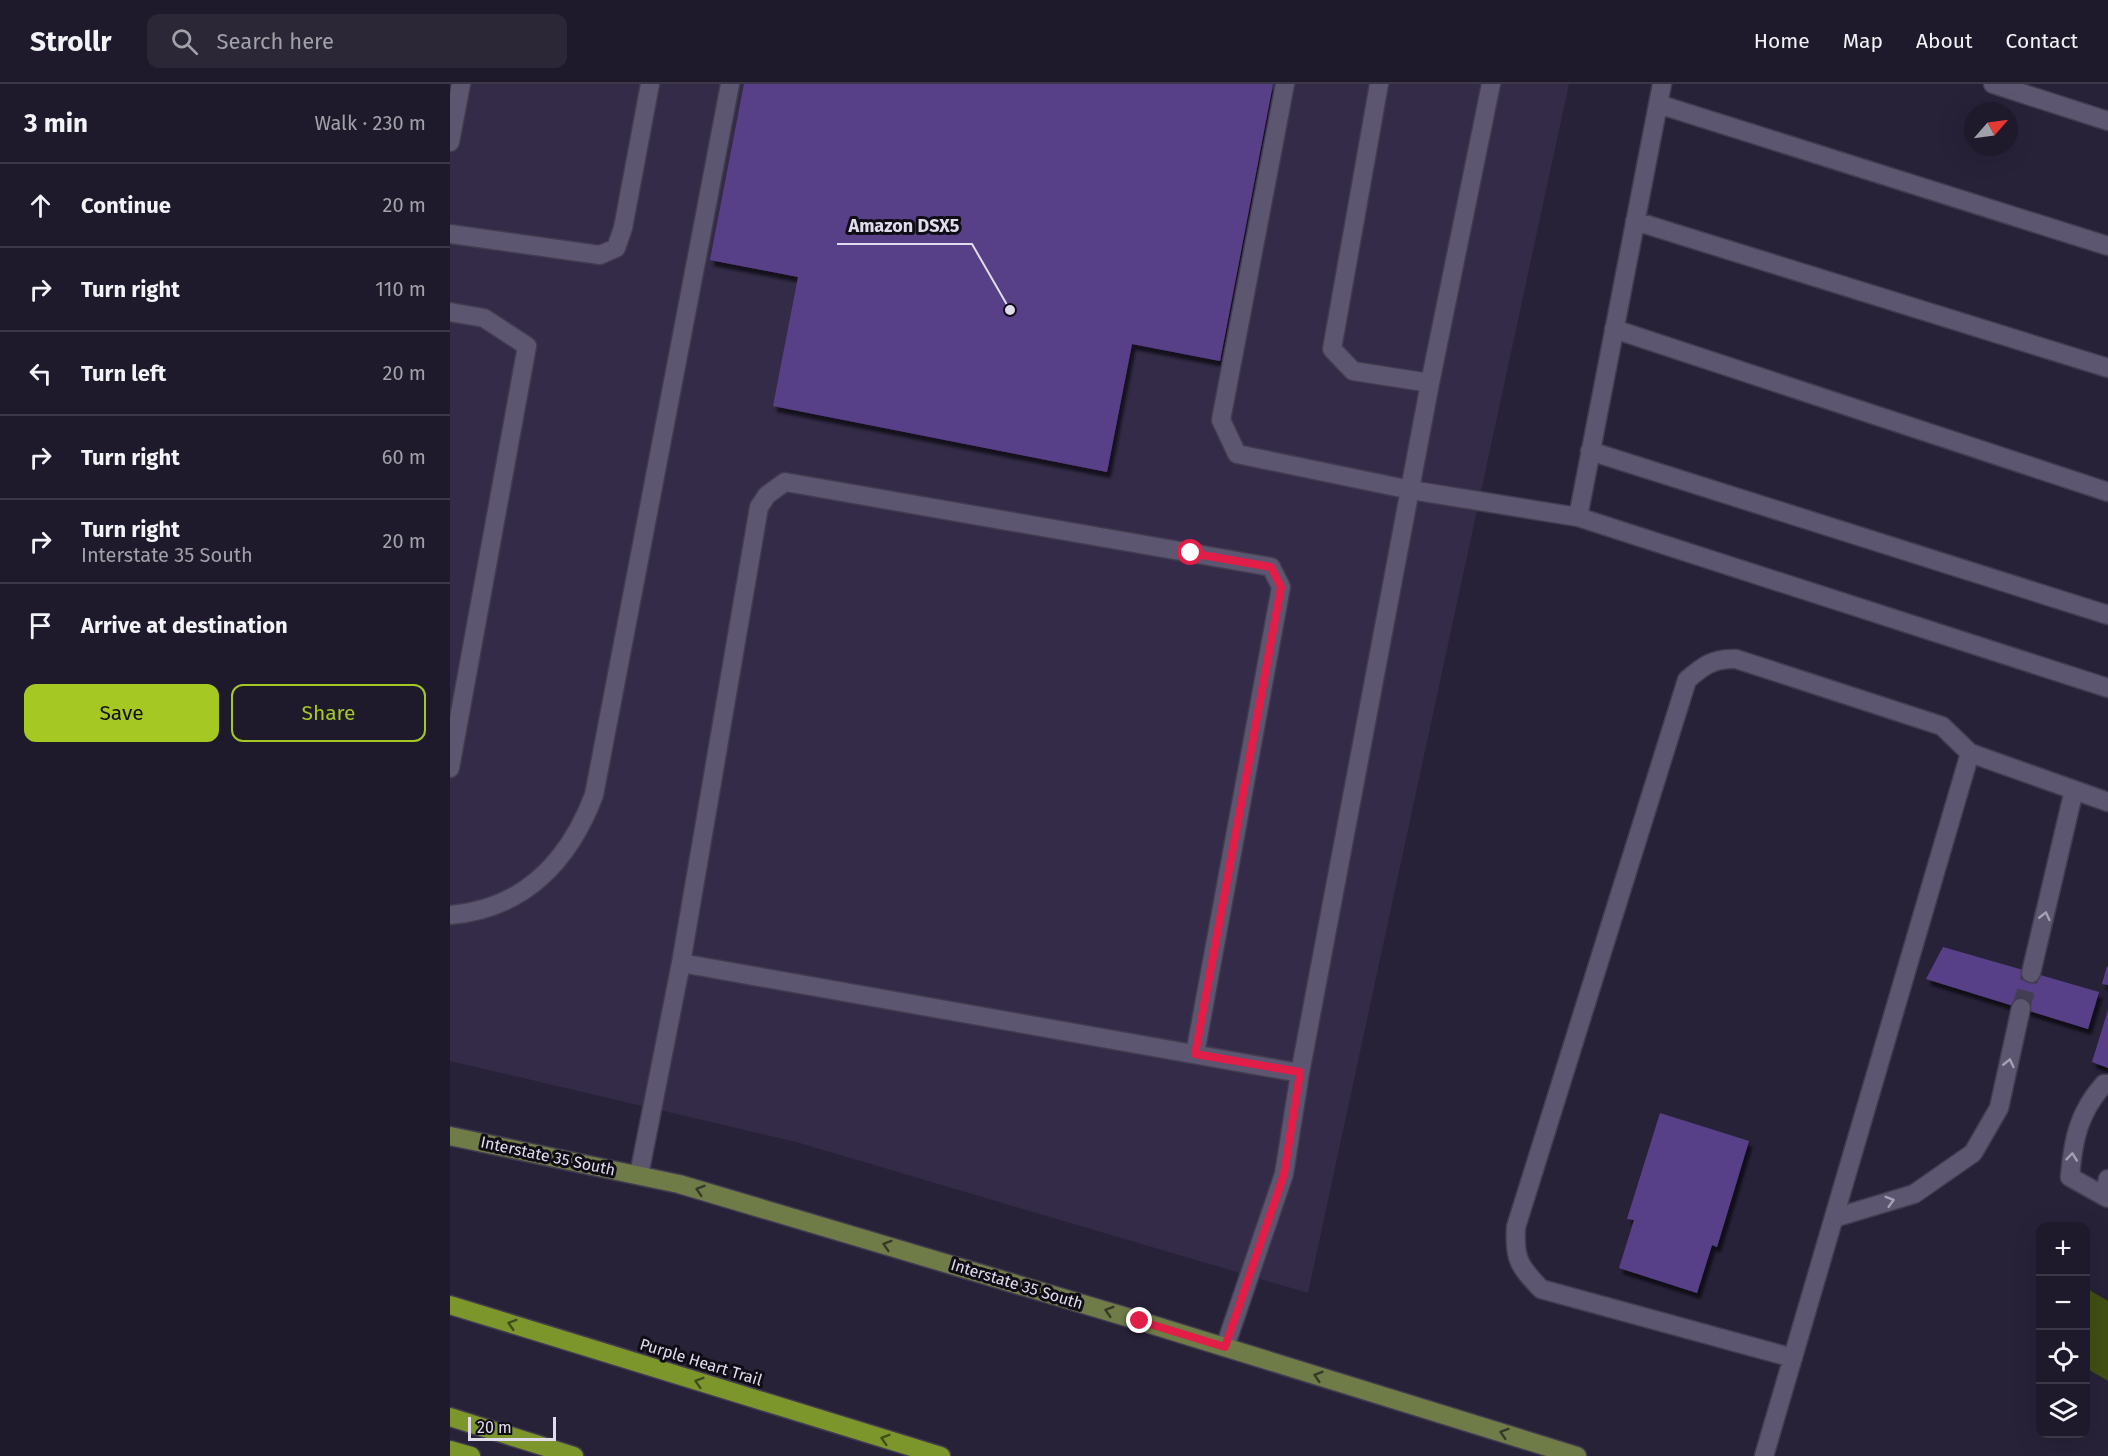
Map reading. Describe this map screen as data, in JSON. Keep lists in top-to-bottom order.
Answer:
{
  "streets": {
    "highway": ["Purple Heart Trail"],
    "main road": ["Interstate 35 South"]
  },
  "one_way": ["Interstate 35 South", "Purple Heart Trail"],
  "places": ["Amazon DSX5"],
  "scale_bar": "20 m",
  "north": "top right",
  "page": {
    "header": "Strollr",
    "search": "Search here",
    "nav": [
      "Home",
      "Map",
      "About",
      "Contact"
    ],
    "heading": ["3 min", "Walk · 230 m"],
    "list": [
      ["Continue", "20 m"],
      ["Turn right", "110 m"],
      ["Turn left", "20 m"],
      ["Turn right", "60 m"],
      ["Turn right", "Interstate 35 South", "20 m"],
      "Arrive at destination"
    ],
    "buttons": ["Save", "Share"],
    "map_buttons": ["+", "−"],
    "scale": "20 m"
  }
}
